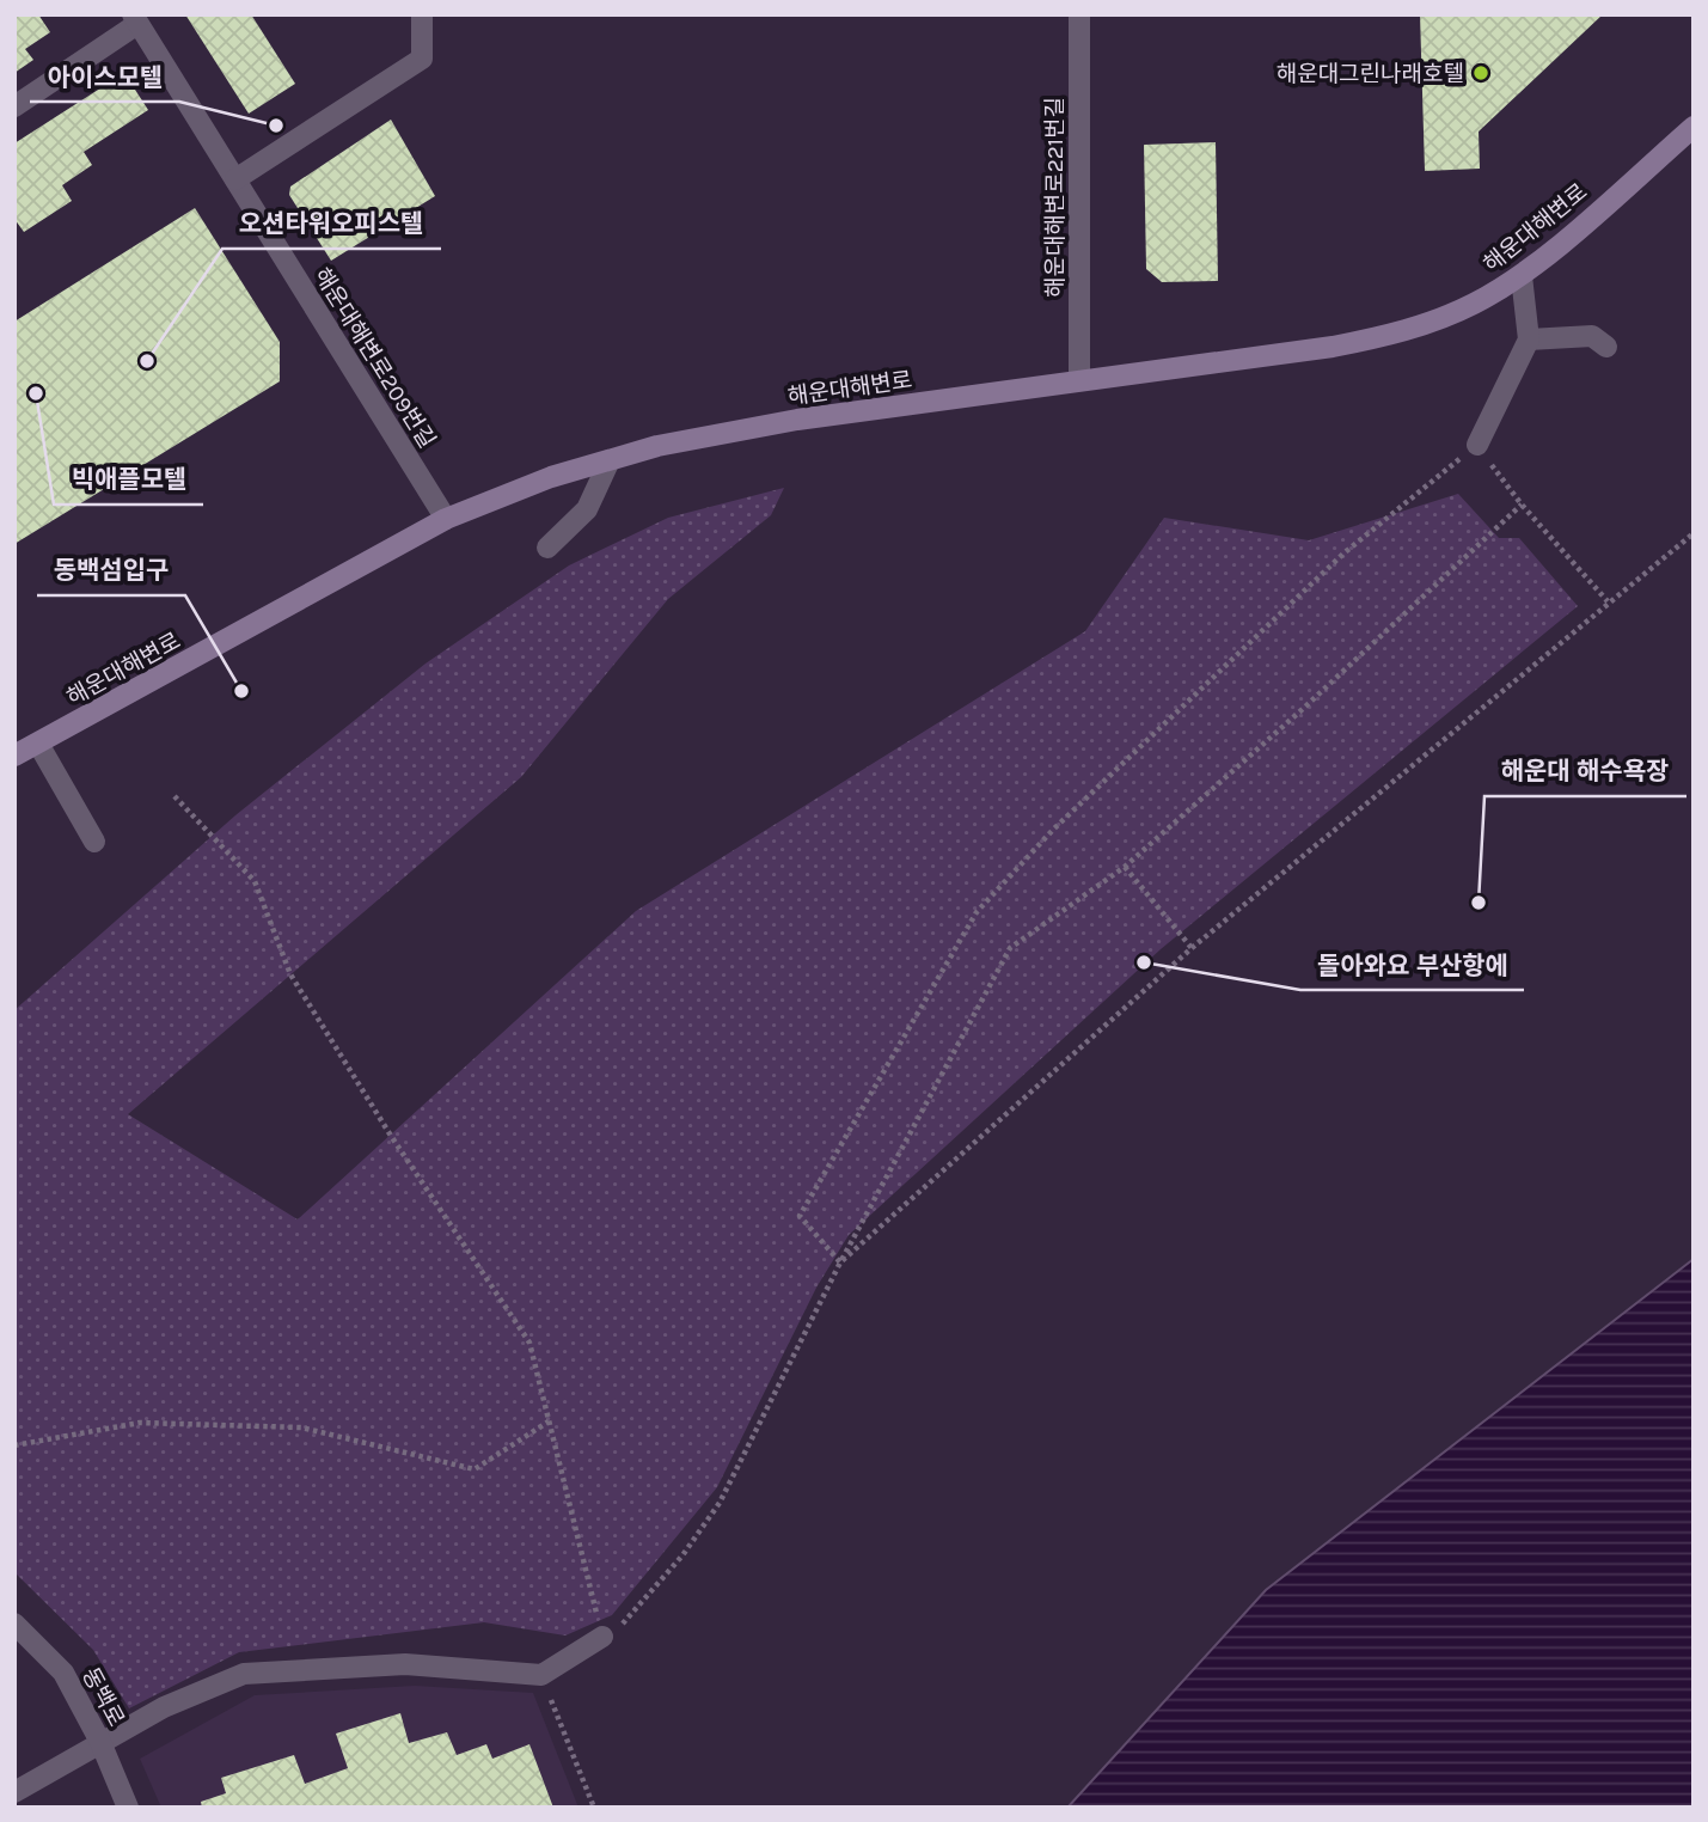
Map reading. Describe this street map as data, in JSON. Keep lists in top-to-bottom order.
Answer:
{
  "streets": {
    "main road": ["해운대해변로"],
    "street": ["해운대해변로221번길", "해운대해변로209번길", "동백로"]
  },
  "crossings": [
    ["해운대해변로221번길", "해운대해변로"],
    ["해운대해변로", "해운대해변로209번길"]
  ],
  "places": [
    "해운대그린나래호텔",
    "아이스모텔",
    "오션타워오피스텔",
    "빅애플모텔",
    "동백섬입구",
    "해운대 해수욕장",
    "돌아와요 부산항에"
  ]
}
